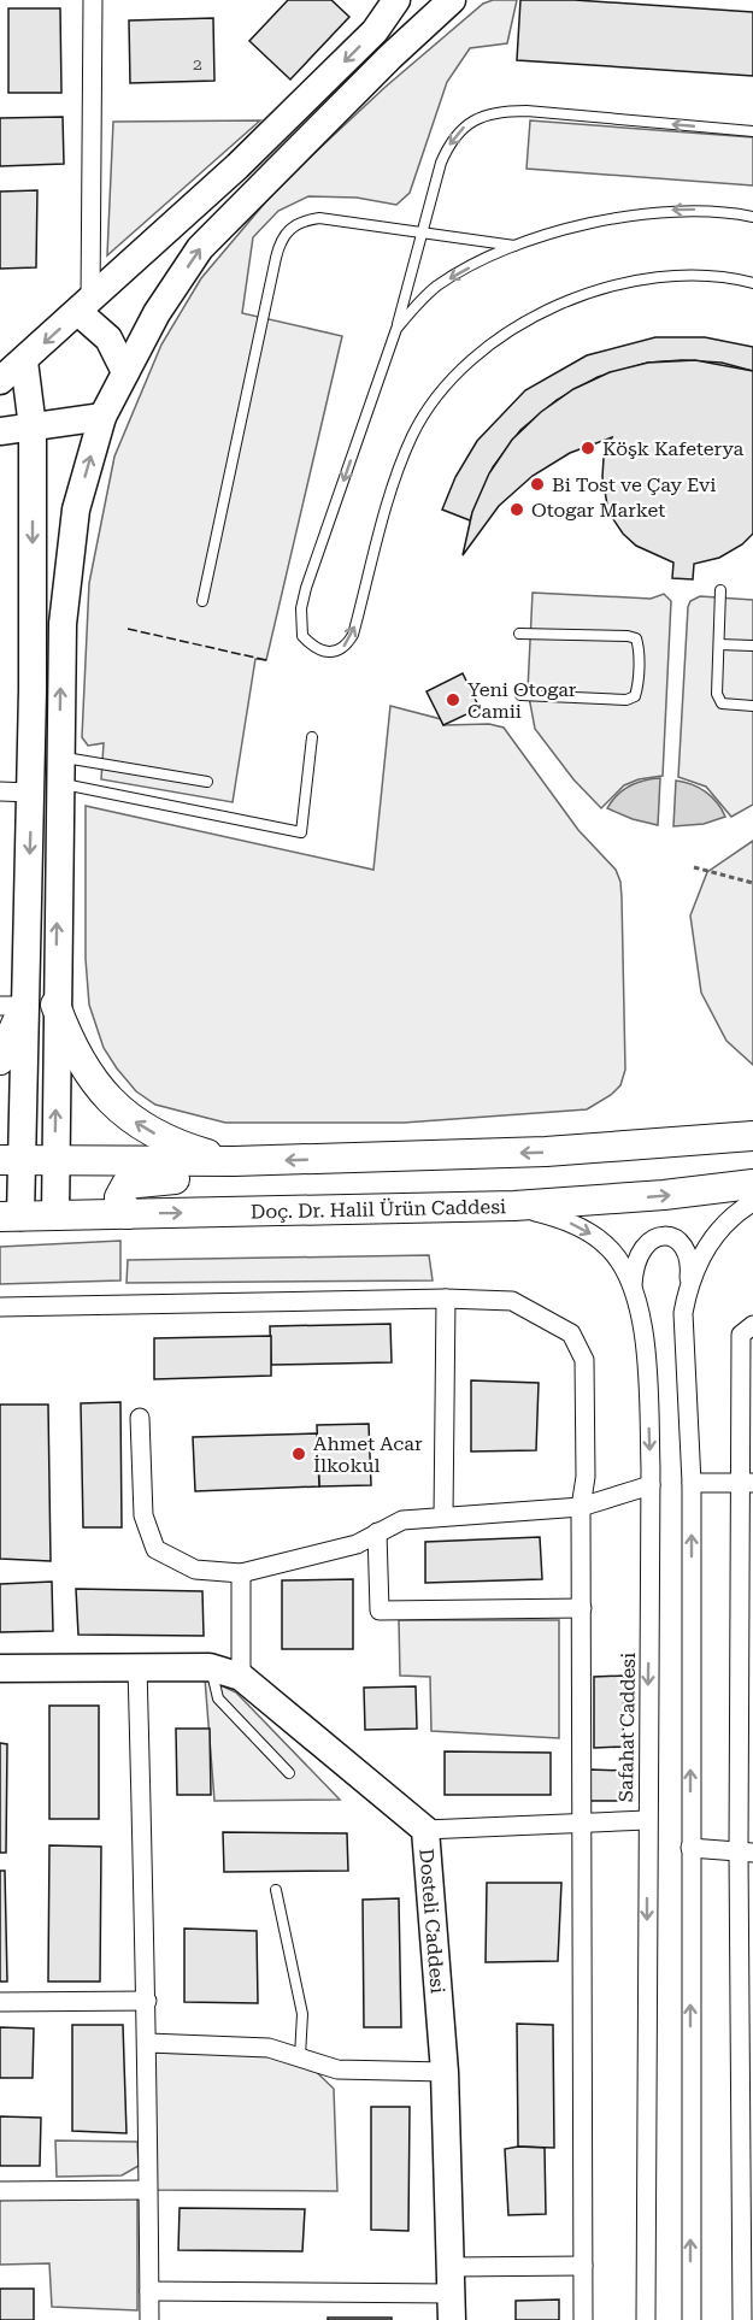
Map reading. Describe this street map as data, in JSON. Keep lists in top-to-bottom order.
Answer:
{
  "streets": {
    "main road": ["Doç. Dr. Halil Ürün Caddesi"],
    "street": ["Safahat Caddesi", "Dosteli Caddesi"]
  },
  "crossings": [
    ["Doç. Dr. Halil Ürün Caddesi", "Safahat Caddesi"]
  ],
  "places": [
    "Köşk Kafeterya",
    "Bi Tost ve Çay Evi",
    "Otogar Market",
    "Yeni Otogar Camii",
    "Ahmet Acar İlkokul"
  ],
  "house_numbers": ["2"]
}
